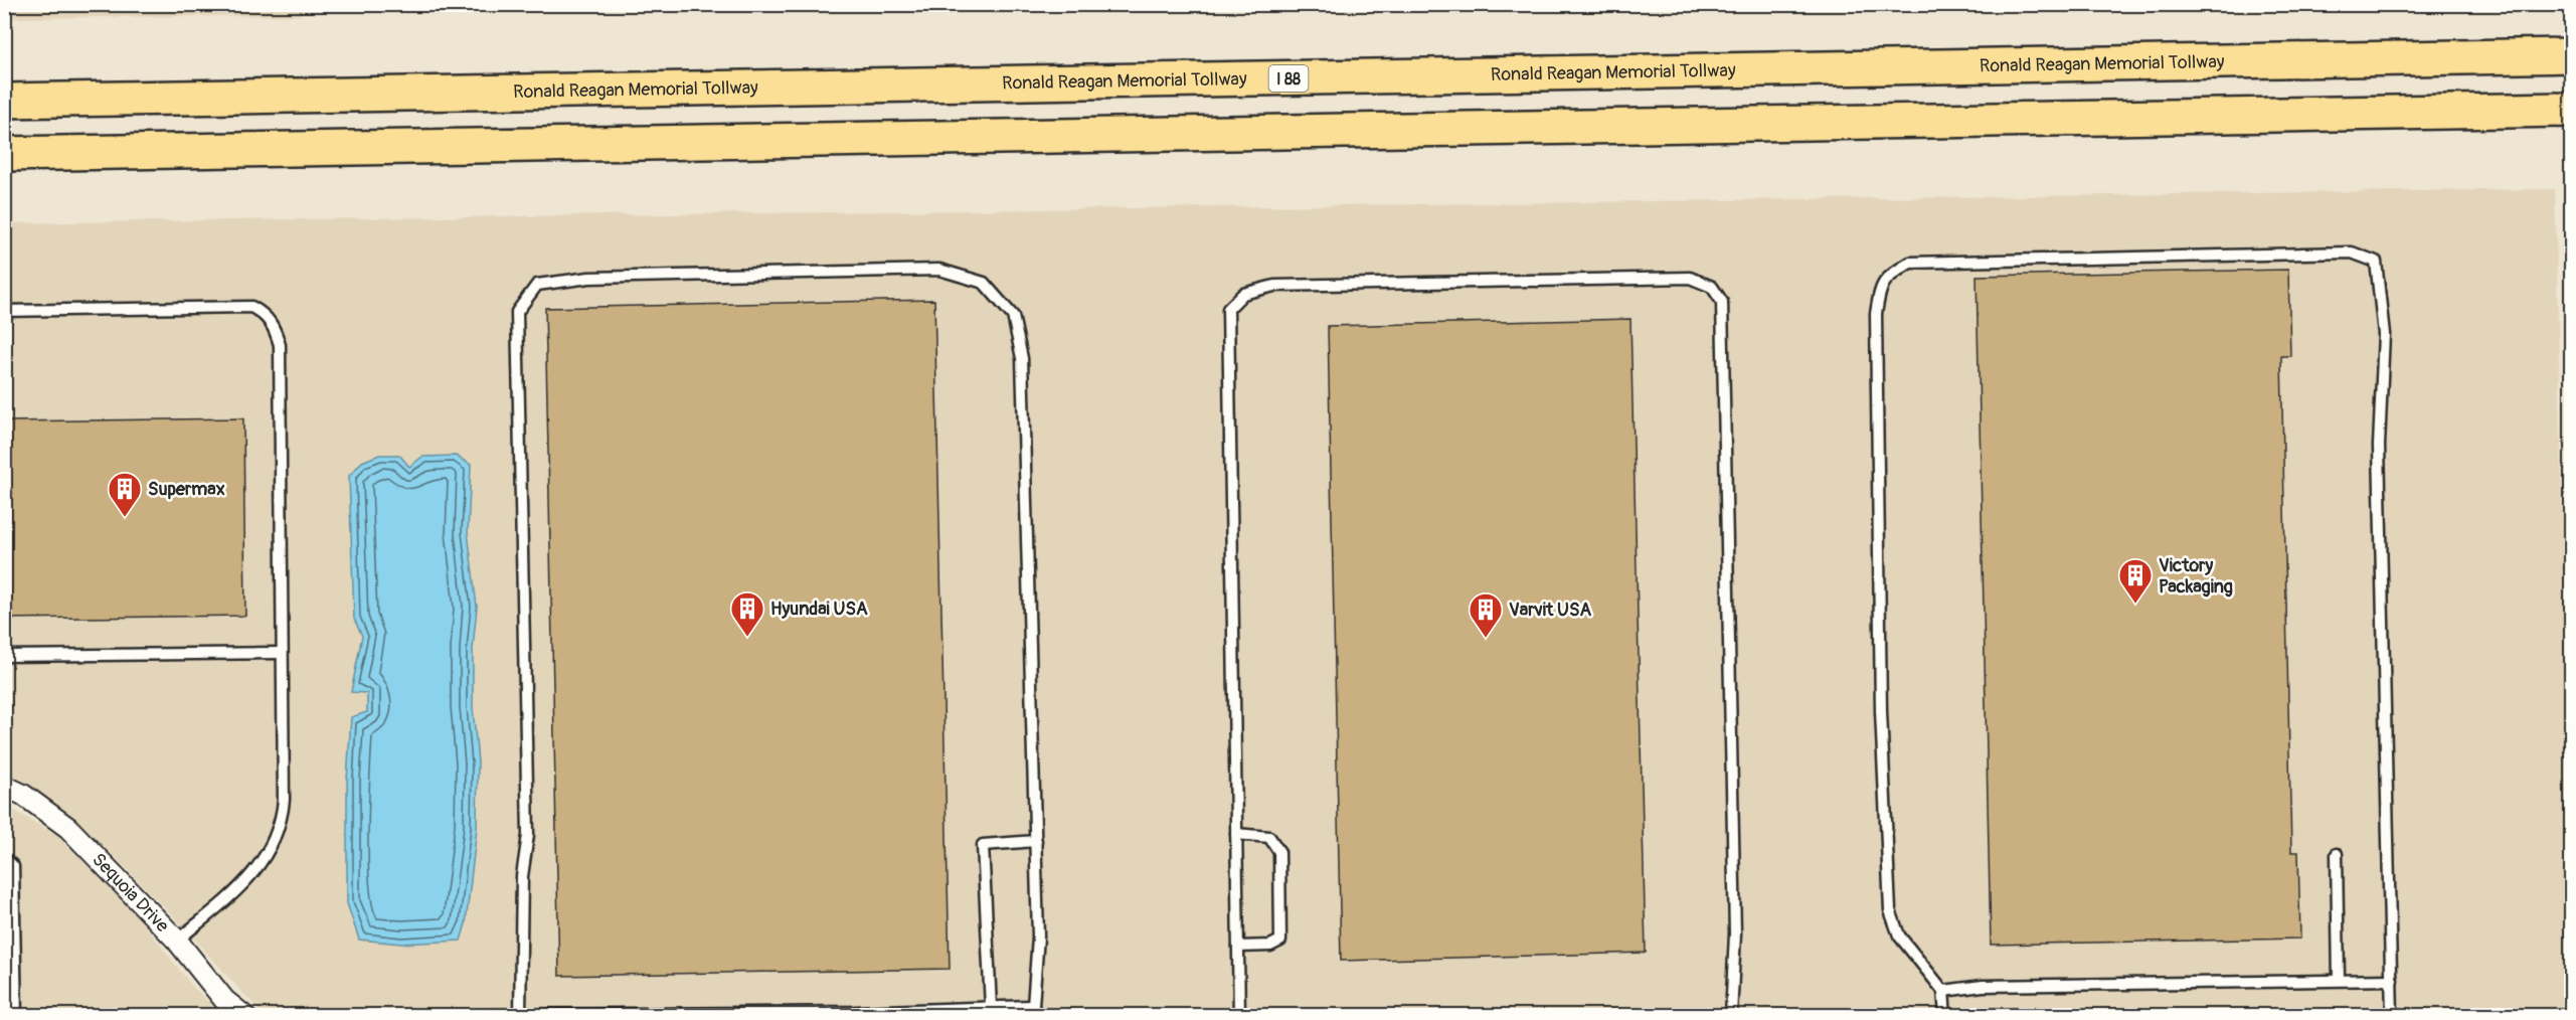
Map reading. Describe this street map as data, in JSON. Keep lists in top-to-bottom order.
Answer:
{
  "streets": {
    "highway": ["Ronald Reagan Memorial Tollway", "I 88"],
    "street": ["Sequoia Drive"]
  },
  "places": {
    "building": [
      "Supermax",
      "Victory Packaging",
      "Hyundai USA",
      "Varvit USA"
    ]
  }
}
